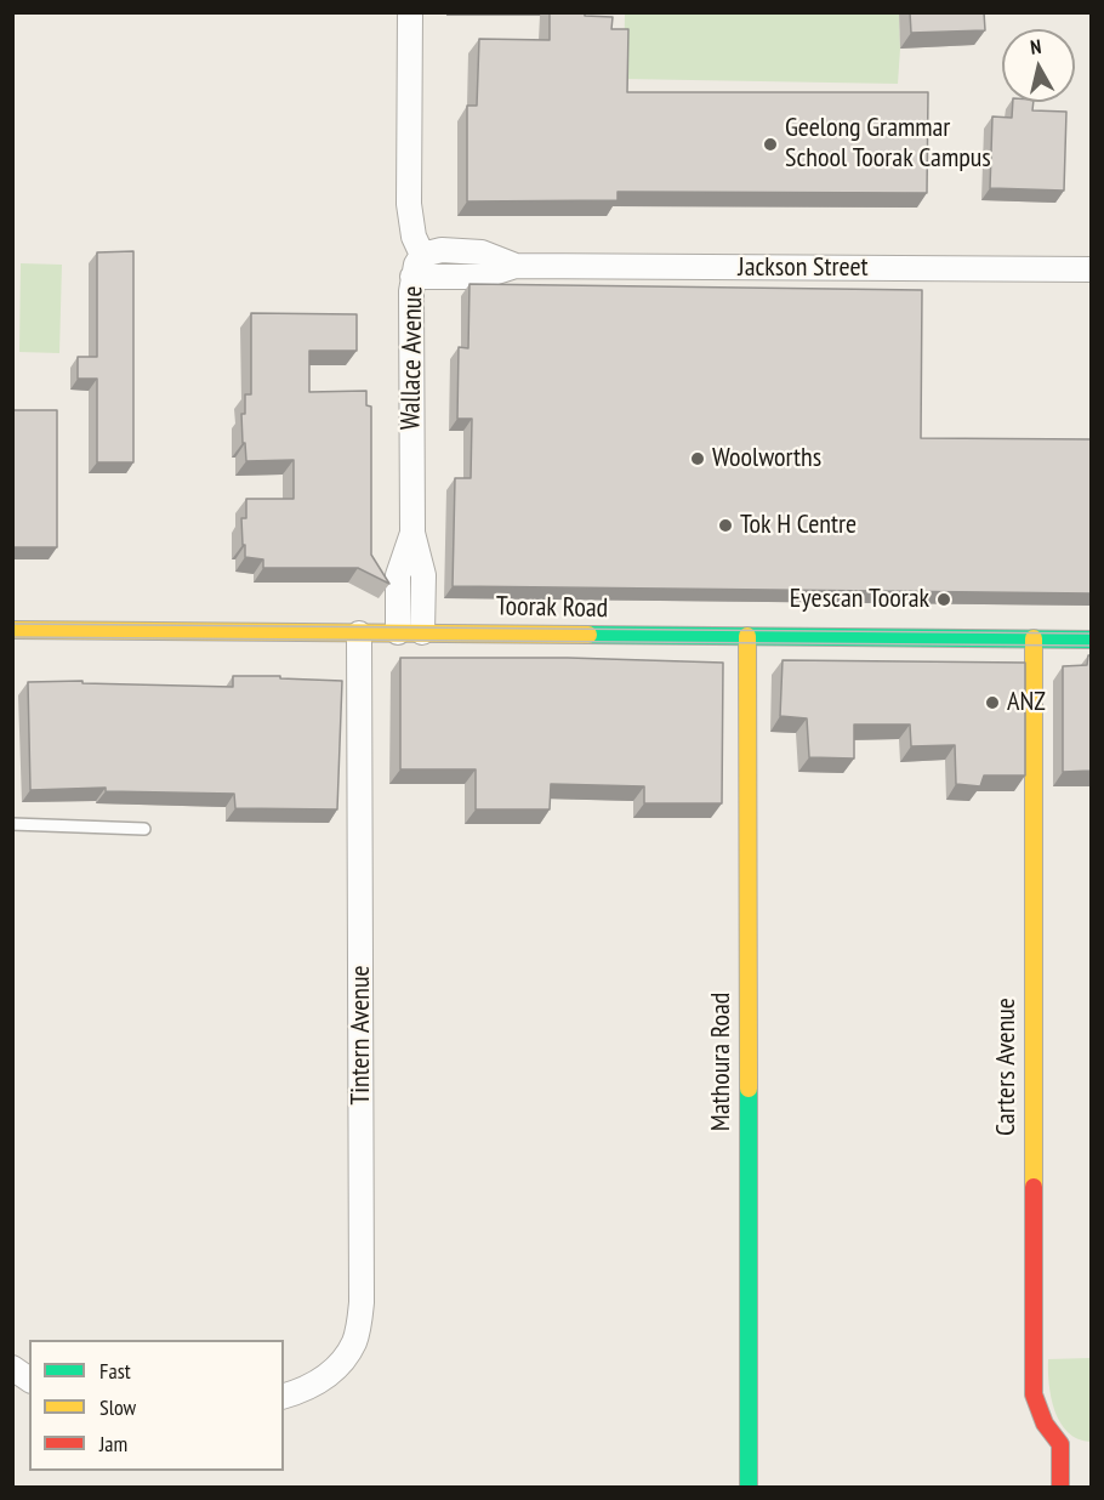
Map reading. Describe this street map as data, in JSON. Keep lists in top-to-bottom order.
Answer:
{
  "streets": {
    "street": [
      "Jackson Street",
      "Wallace Avenue",
      "Toorak Road",
      "Tintern Avenue",
      "Mathoura Road",
      "Carters Avenue"
    ]
  },
  "crossings": [
    ["Jackson Street", "Wallace Avenue"],
    ["Wallace Avenue", "Toorak Road"],
    ["Toorak Road", "Tintern Avenue"],
    ["Toorak Road", "Mathoura Road"],
    ["Toorak Road", "Carters Avenue"]
  ],
  "places": [
    "Geelong Grammar School Toorak Campus",
    "Woolworths",
    "Tok H Centre",
    "Eyescan Toorak",
    "ANZ"
  ],
  "legend": ["Fast", "Slow", "Jam"],
  "north": "top"
}
